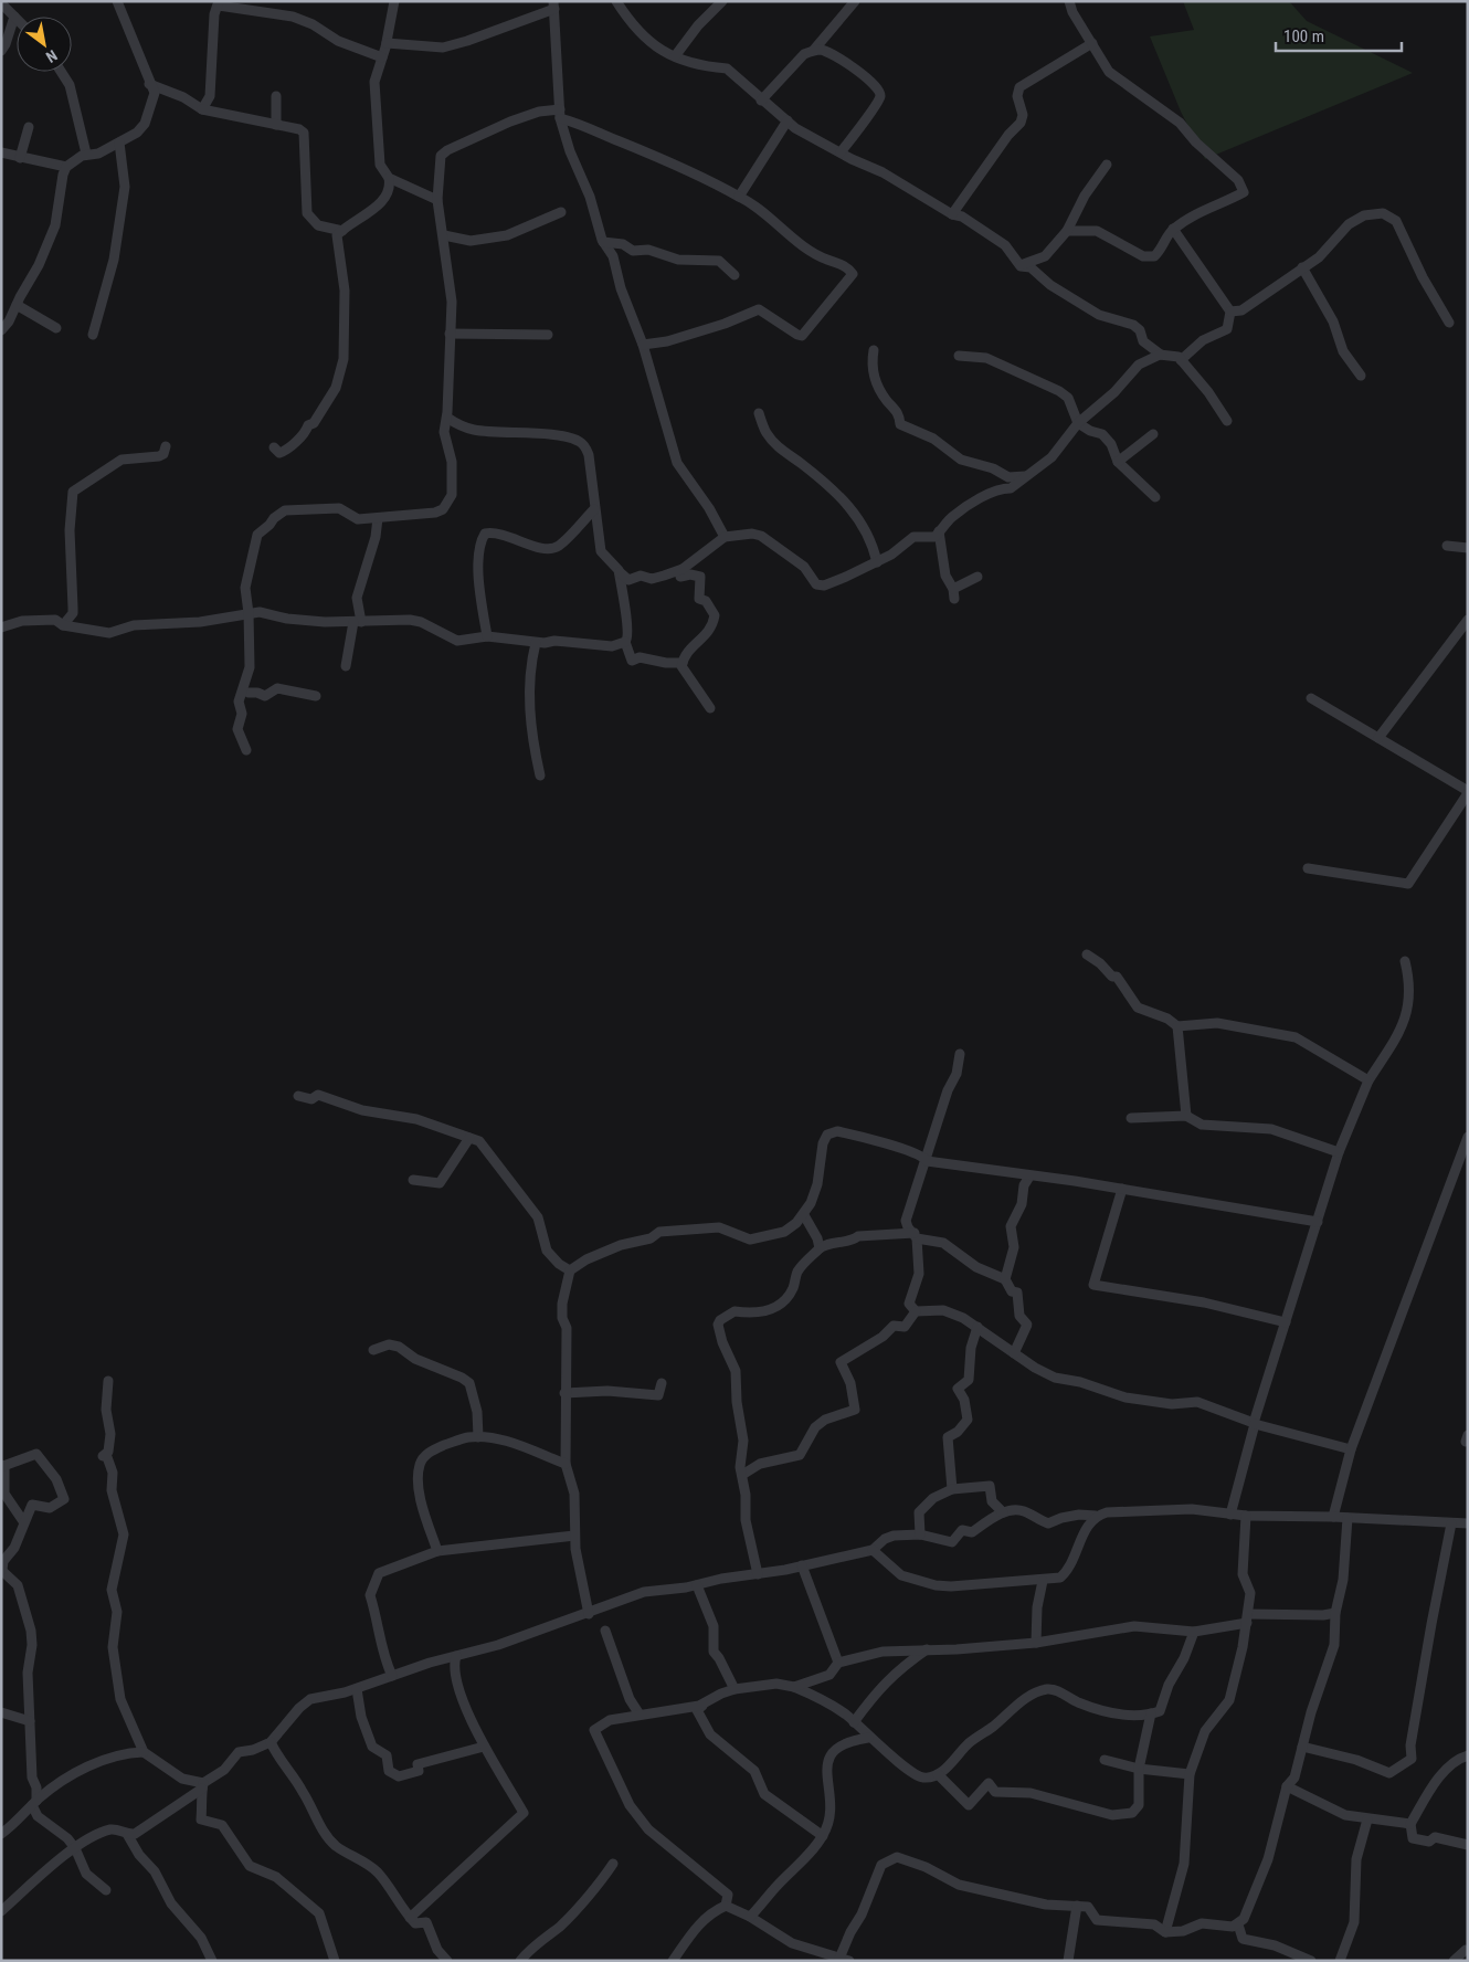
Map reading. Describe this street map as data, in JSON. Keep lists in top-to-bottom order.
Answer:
{
  "scale_bar": "100 m",
  "north": "bottom right"
}
